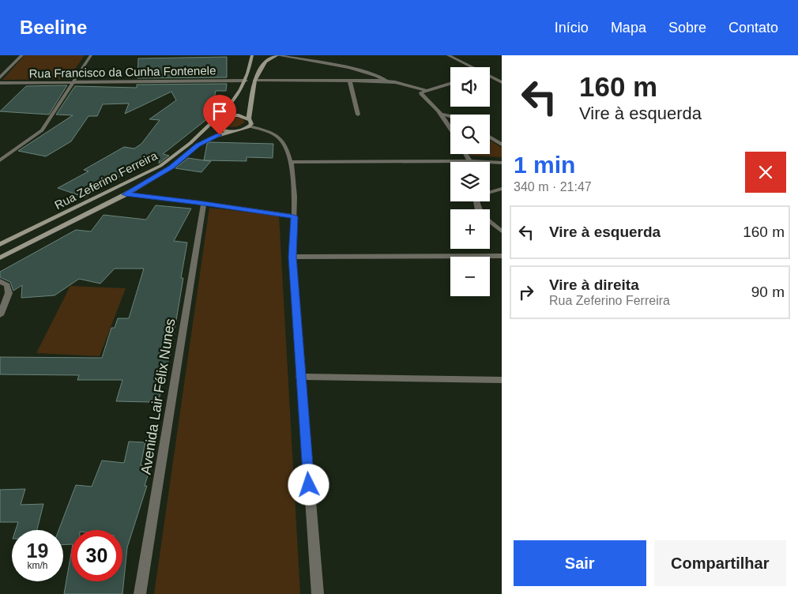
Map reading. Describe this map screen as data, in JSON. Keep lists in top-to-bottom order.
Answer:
{
  "streets": {
    "main road": ["Rua Zeferino Ferreira"],
    "street": ["Rua Francisco da Cunha Fontenele", "Avenida Lair Félix Nunes"]
  },
  "crossings": [
    ["Rua Francisco da Cunha Fontenele", "Rua Zeferino Ferreira"]
  ],
  "page": {
    "header": "Beeline",
    "nav": [
      "Início",
      "Mapa",
      "Sobre",
      "Contato"
    ],
    "turn": ["160 m", "Vire à esquerda"],
    "map_buttons": ["+", "−"],
    "heading": ["1 min", "340 m · 21:47"],
    "list": [
      {
        "name": "Vire à esquerda",
        "value": "160 m"
      },
      {
        "name": "Vire à direita",
        "note": "Rua Zeferino Ferreira",
        "value": "90 m"
      }
    ],
    "speed": "19 km/h",
    "limit": "30",
    "buttons": ["Sair", "Compartilhar"]
  }
}
